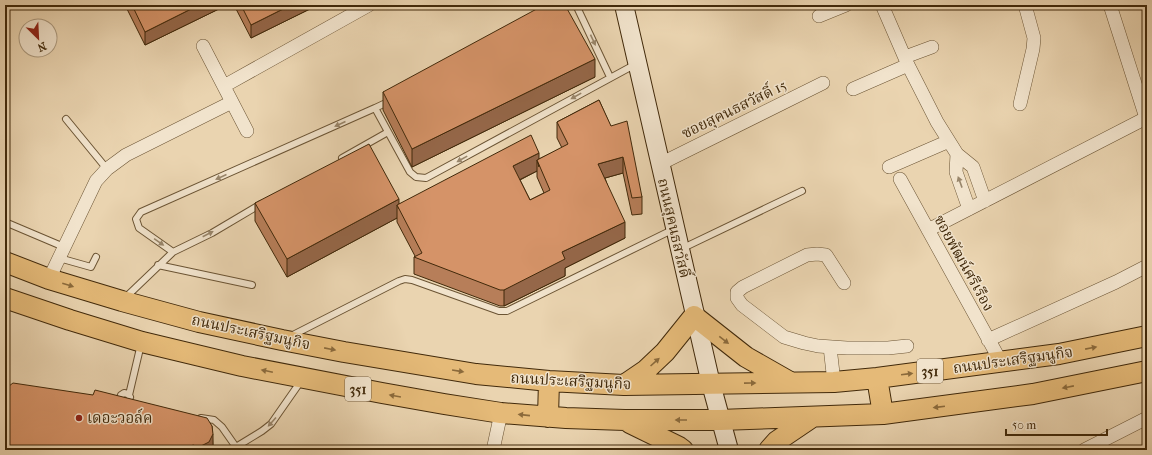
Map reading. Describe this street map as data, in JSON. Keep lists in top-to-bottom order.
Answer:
{
  "streets": {
    "main road": ["ถนนสุคนธสวัสดิ์", "ถนนประเสริฐมนูกิจ", "351"],
    "street": ["ซอยสุคนธสวัสดิ์ 15", "ซอยพัฒน์ศรีเรือง"]
  },
  "crossings": [
    ["ซอยสุคนธสวัสดิ์ 15", "ถนนสุคนธสวัสดิ์"],
    ["ถนนสุคนธสวัสดิ์", "ถนนประเสริฐมนูกิจ"],
    ["ถนนสุคนธสวัสดิ์", "351"],
    ["ซอยพัฒน์ศรีเรือง", "ถนนประเสริฐมนูกิจ"]
  ],
  "places": ["เดอะวอล์ค"],
  "scale_bar": "50 m",
  "north": "bottom right"
}
